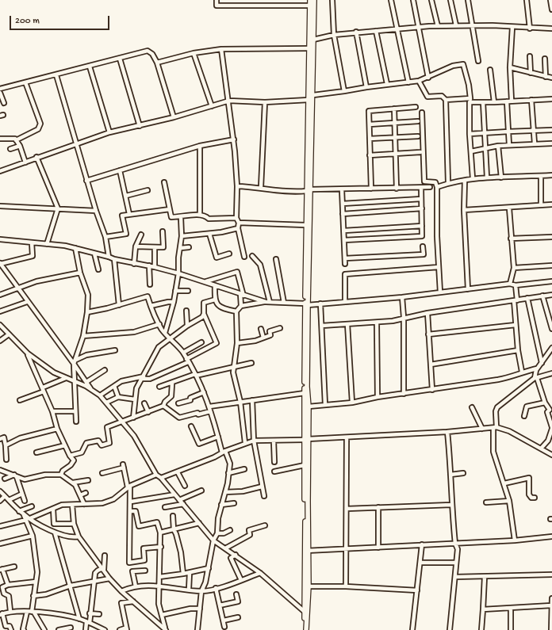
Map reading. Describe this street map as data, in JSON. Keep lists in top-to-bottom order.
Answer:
{
  "scale_bar": "200 m"
}
